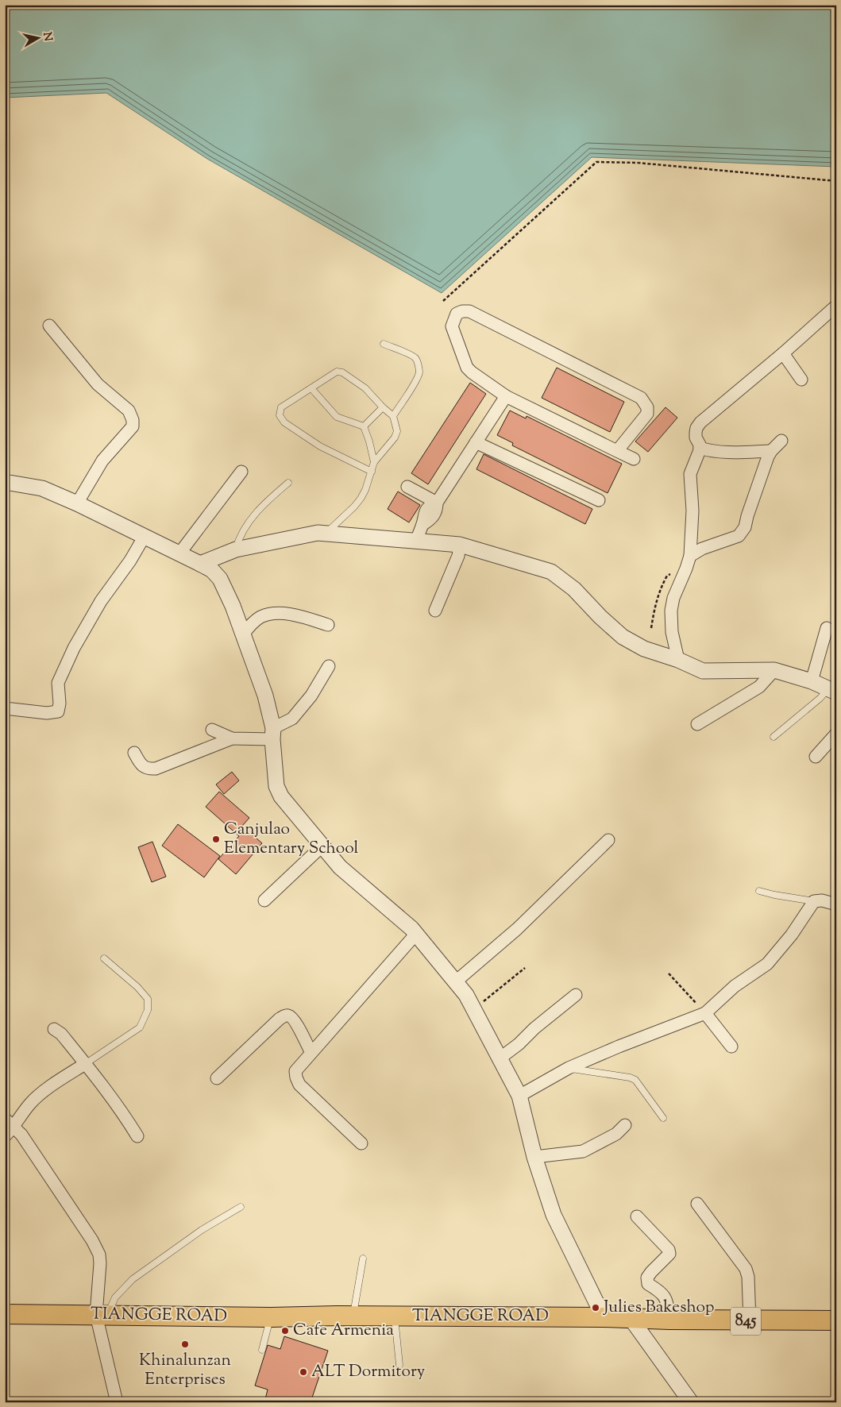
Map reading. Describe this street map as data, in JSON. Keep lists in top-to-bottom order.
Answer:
{
  "streets": {
    "main road": ["TIANGGE ROAD", "845"]
  },
  "places": [
    "Canjulao Elementary School",
    "Julies Bakeshop",
    "Cafe Armenia",
    "Khinalunzan Enterprises",
    "ALT Dormitory"
  ],
  "north": "right"
}
